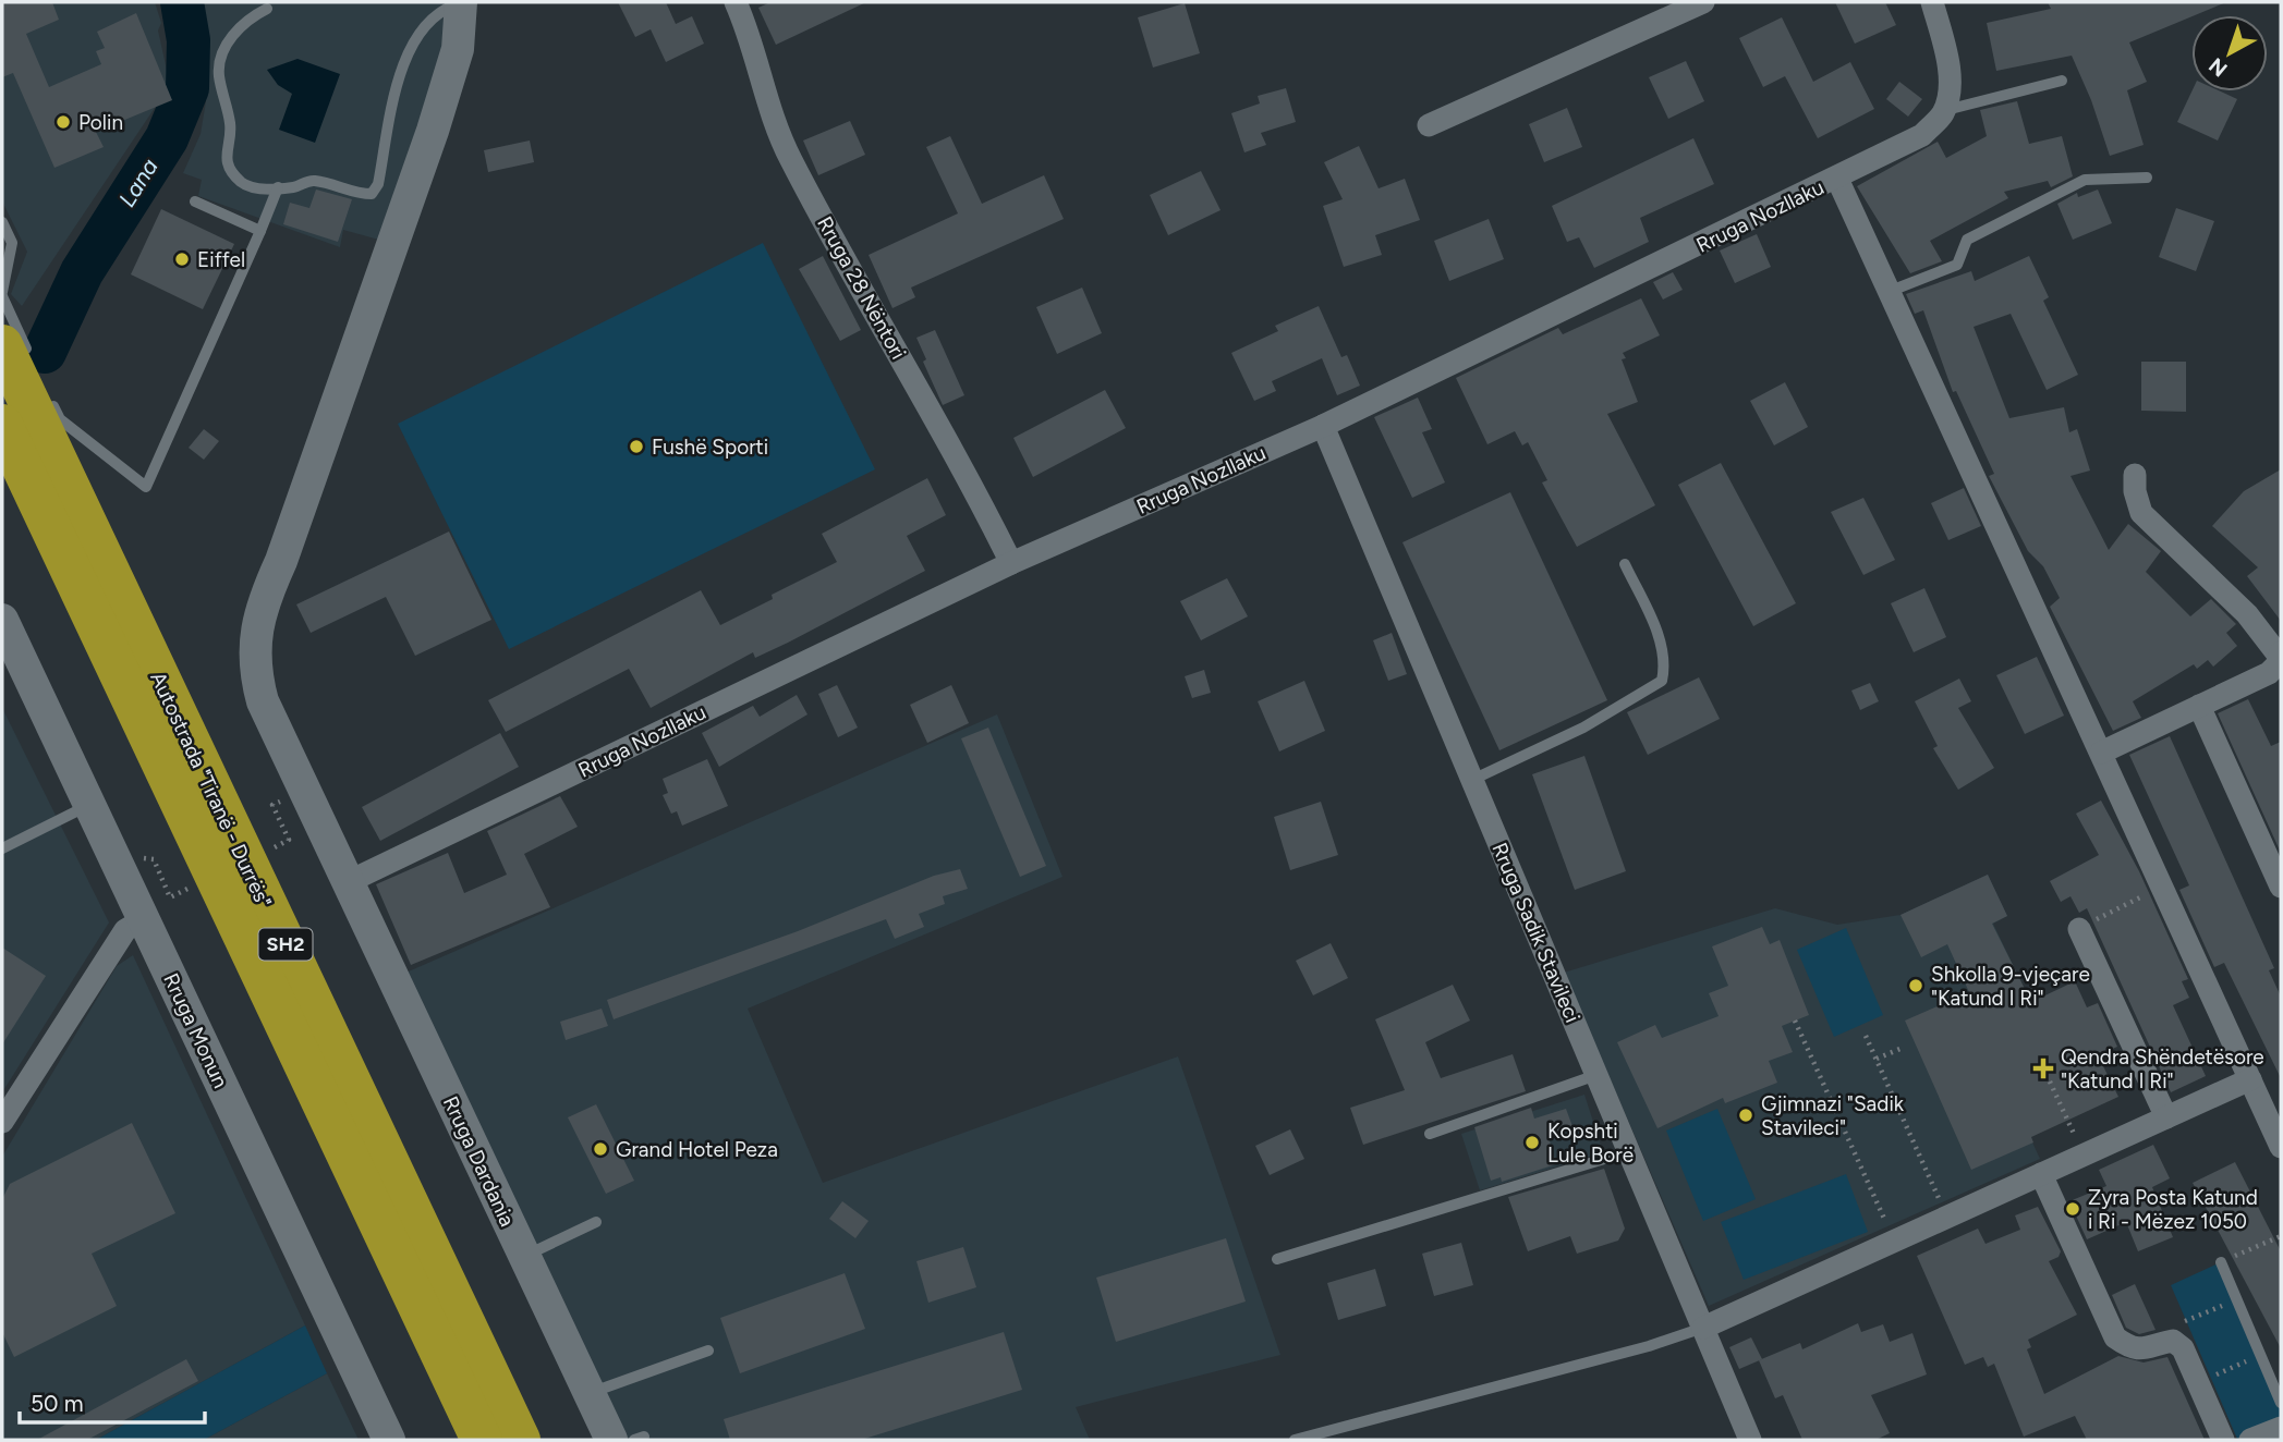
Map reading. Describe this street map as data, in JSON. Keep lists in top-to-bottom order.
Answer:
{
  "streets": {
    "highway": ["Autostrada \"Tiranë - Durrës\"", "SH2"],
    "main road": ["Rruga Monun", "Rruga Dardania"],
    "street": ["Rruga Nozllaku", "Rruga 28 Nëntori", "Rruga Sadik Stavileci"]
  },
  "crossings": [
    ["Rruga Nozllaku", "Rruga 28 Nëntori"],
    ["Rruga Nozllaku", "Rruga Sadik Stavileci"],
    ["Rruga Nozllaku", "Rruga Dardania"]
  ],
  "water": ["Lana"],
  "places": {
    "other": [
      "Polin",
      "Eiffel",
      "Fushë Sporti",
      "Shkolla 9-vjeçare \"Katund I Ri\"",
      "Gjimnazi \"Sadik Stavileci\"",
      "Kopshti Lule Borë",
      "Grand Hotel Peza",
      "Zyra Posta Katund i Ri - Mëzez 1050"
    ],
    "health": ["Qendra Shëndetësore \"Katund I Ri\""]
  },
  "scale_bar": "50 m",
  "north": "bottom left"
}
